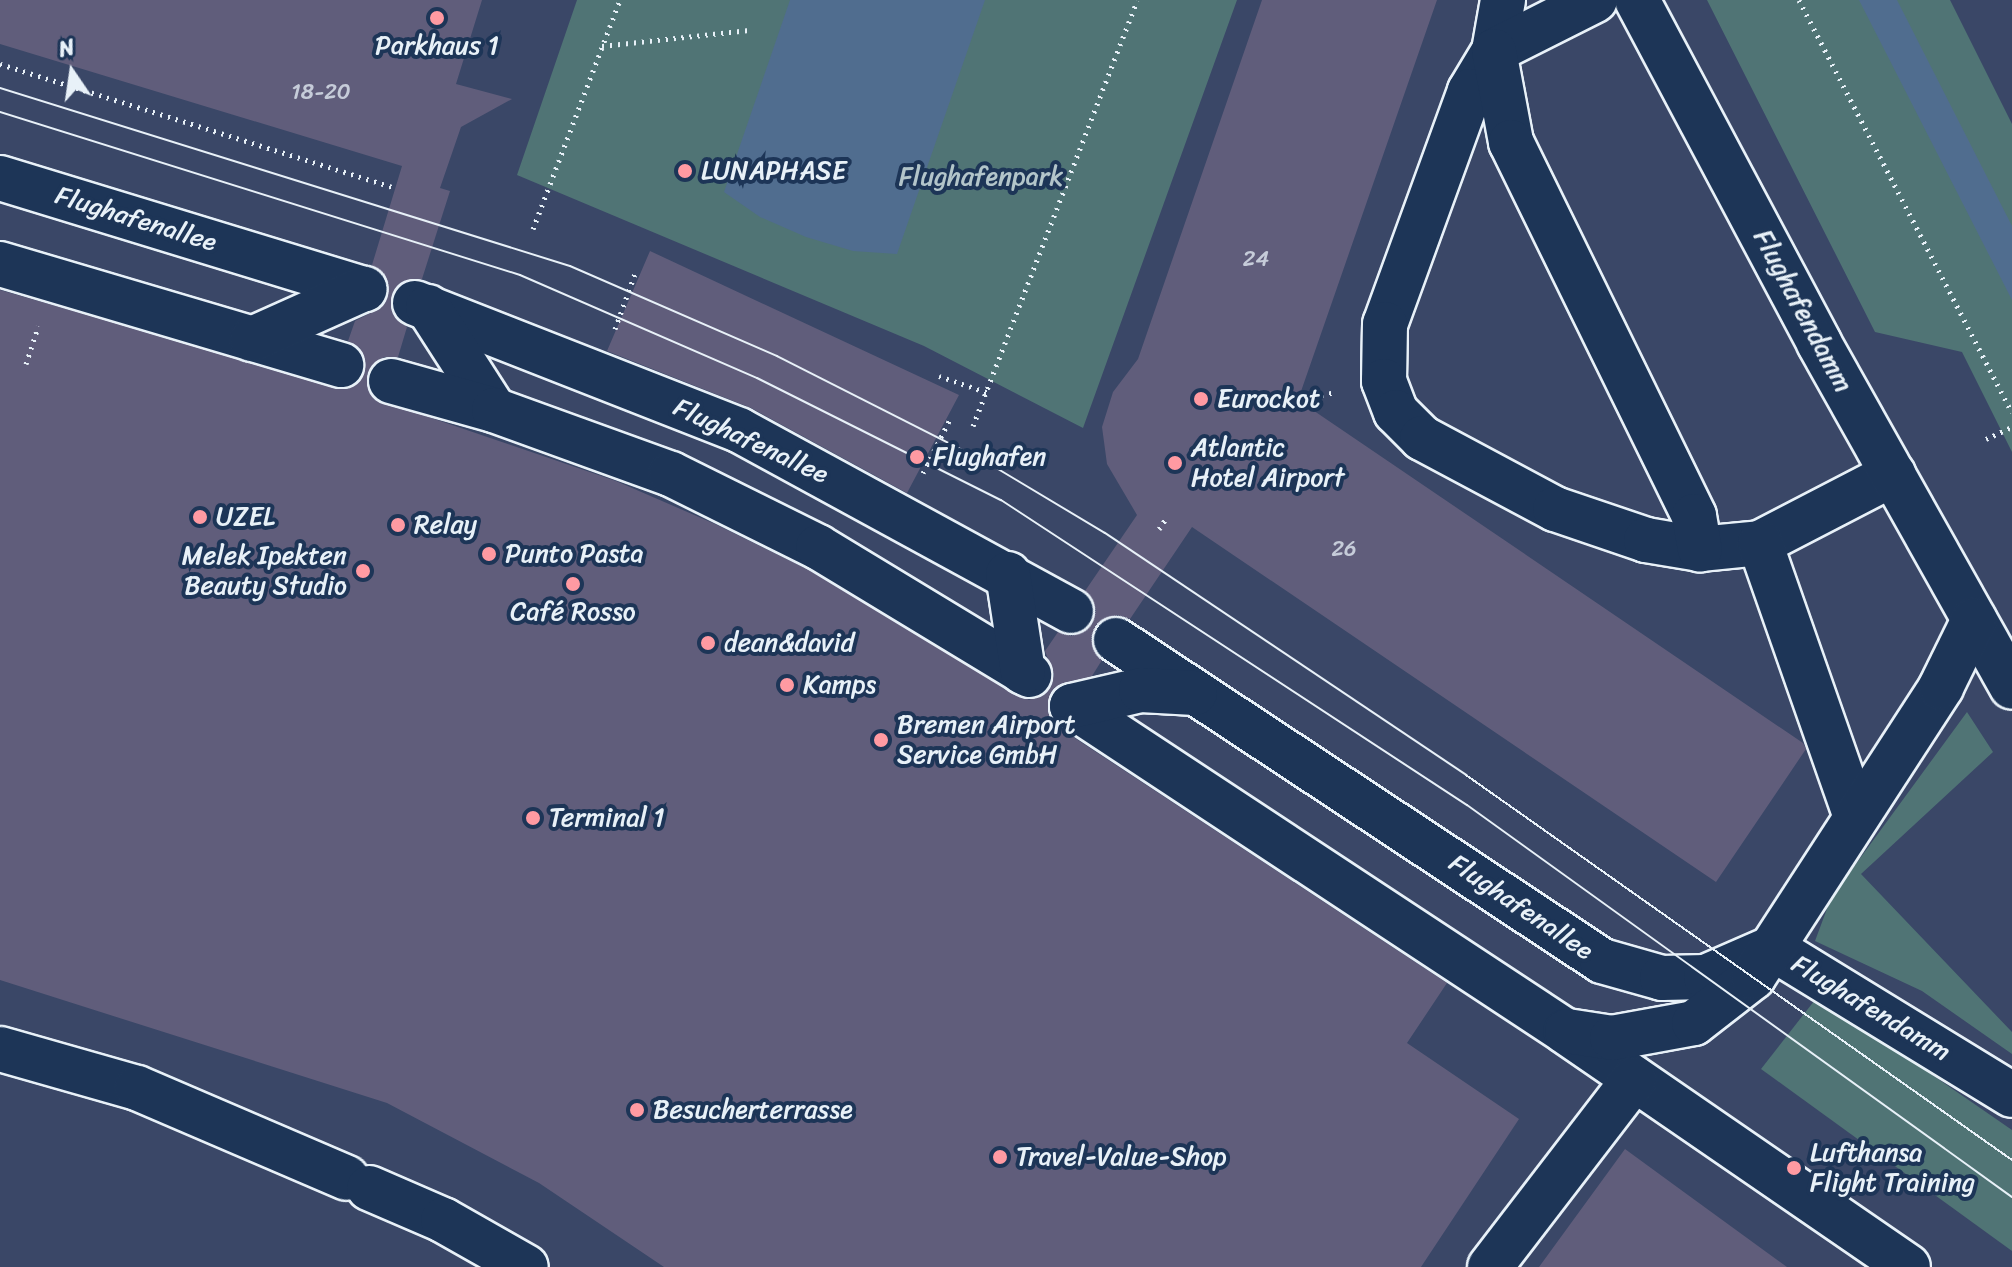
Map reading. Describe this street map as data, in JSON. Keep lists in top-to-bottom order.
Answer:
{
  "streets": {
    "street": ["Flughafenallee", "Flughafendamm"]
  },
  "crossings": [
    ["Flughafenallee", "Flughafendamm"]
  ],
  "parks": ["Flughafenpark"],
  "places": [
    "Parkhaus 1",
    "LUNAPHASE",
    "Eurockot",
    "Flughafen",
    "Atlantic Hotel Airport",
    "UZEL",
    "Relay",
    "Punto Pasta",
    "Melek Ipekten Beauty Studio",
    "Café Rosso",
    "dean&david",
    "Kamps",
    "Bremen Airport Service GmbH",
    "Terminal 1",
    "Besucherterrasse",
    "Travel-Value-Shop",
    "Lufthansa Flight Training"
  ],
  "house_numbers": ["18-20", "24", "26"],
  "north": "top"
}
